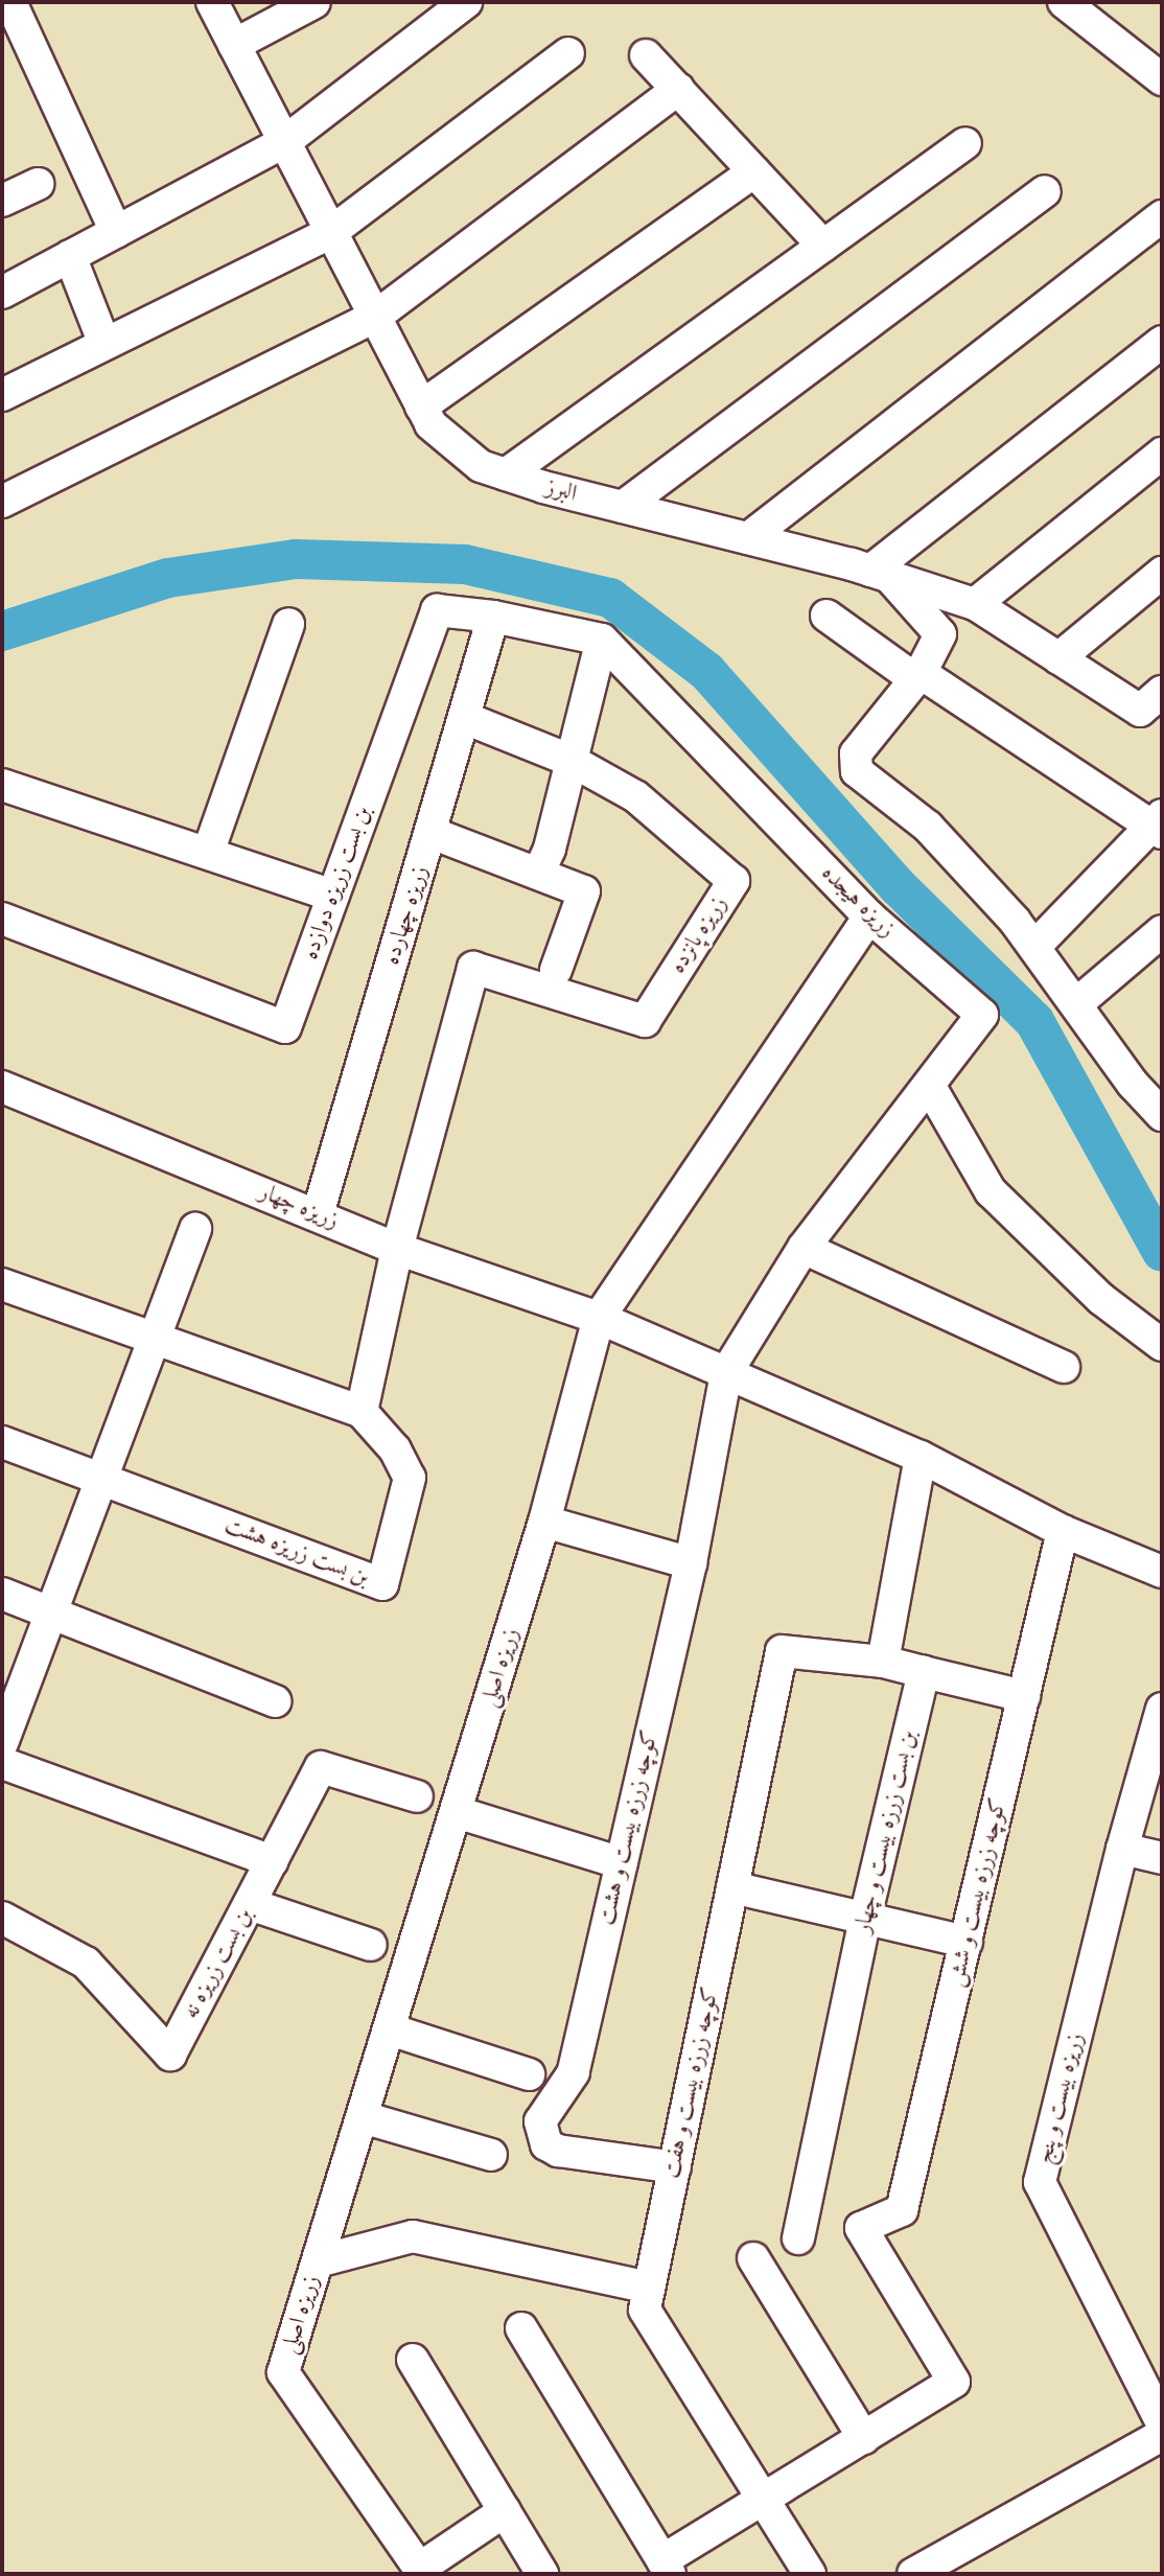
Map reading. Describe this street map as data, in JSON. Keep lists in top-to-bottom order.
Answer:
{
  "streets": {
    "street": [
      "البرز",
      "بن بست زریزه دوازده",
      "زریزه هیجده",
      "زریزه چهارده",
      "زریزه پانزده",
      "زریزه چهار",
      "بن بست زریزه هشت",
      "زریزه اصلی",
      "کوچه زرزه بیست و هشت",
      "بن بست زرزه بیست و چهار",
      "کوچه زرزه بیست و شش",
      "بن بست زریزه نه",
      "کوچه زرزه بیست و هفت",
      "زریزه بیست و پنج"
    ]
  },
  "crossings": [
    ["بن بست زریزه دوازده", "زریزه هیجده"],
    ["بن بست زریزه دوازده", "زریزه چهارده"],
    ["زریزه هیجده", "زریزه اصلی"],
    ["زریزه هیجده", "کوچه زرزه بیست و هشت"],
    ["زریزه چهارده", "زریزه پانزده"],
    ["زریزه چهارده", "زریزه چهار"],
    ["زریزه پانزده", "زریزه چهار"],
    ["زریزه چهار", "زریزه اصلی"],
    ["کوچه زرزه بیست و هشت", "کوچه زرزه بیست و هفت"]
  ]
}
